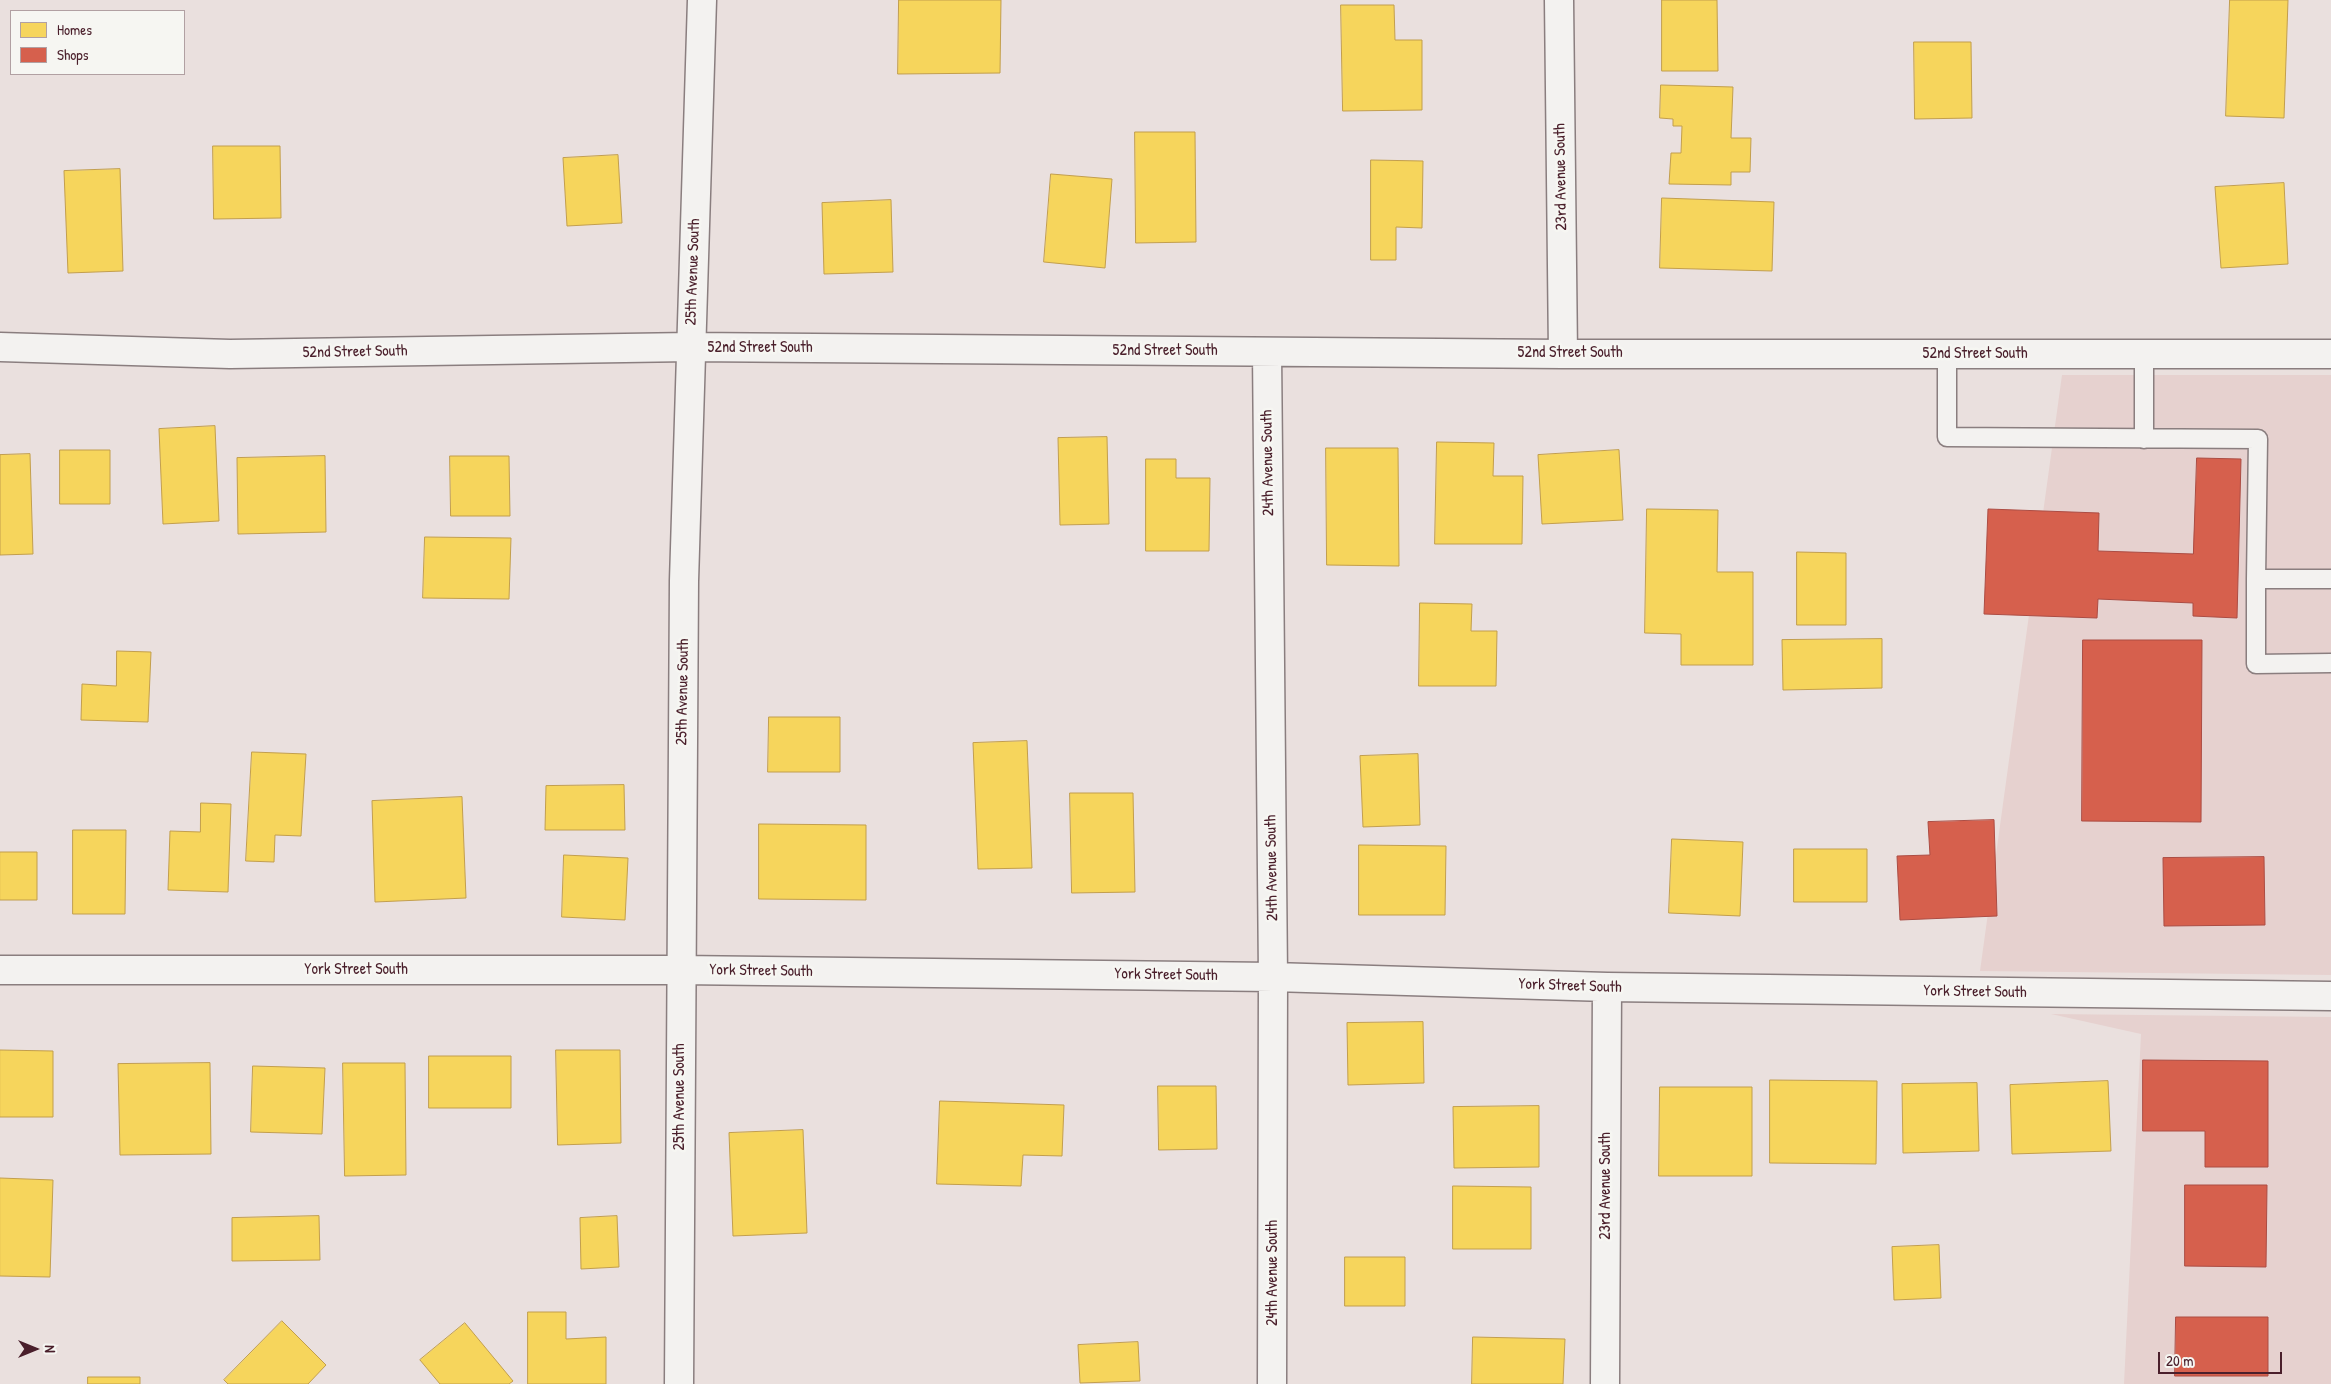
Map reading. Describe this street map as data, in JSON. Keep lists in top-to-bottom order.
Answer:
{
  "streets": {
    "street": [
      "23rd Avenue South",
      "25th Avenue South",
      "52nd Street South",
      "24th Avenue South",
      "York Street South"
    ]
  },
  "crossings": [
    ["23rd Avenue South", "52nd Street South"],
    ["23rd Avenue South", "York Street South"],
    ["25th Avenue South", "52nd Street South"],
    ["25th Avenue South", "York Street South"],
    ["52nd Street South", "24th Avenue South"],
    ["24th Avenue South", "York Street South"]
  ],
  "legend": ["Homes", "Shops"],
  "scale_bar": "20 m",
  "north": "right"
}
